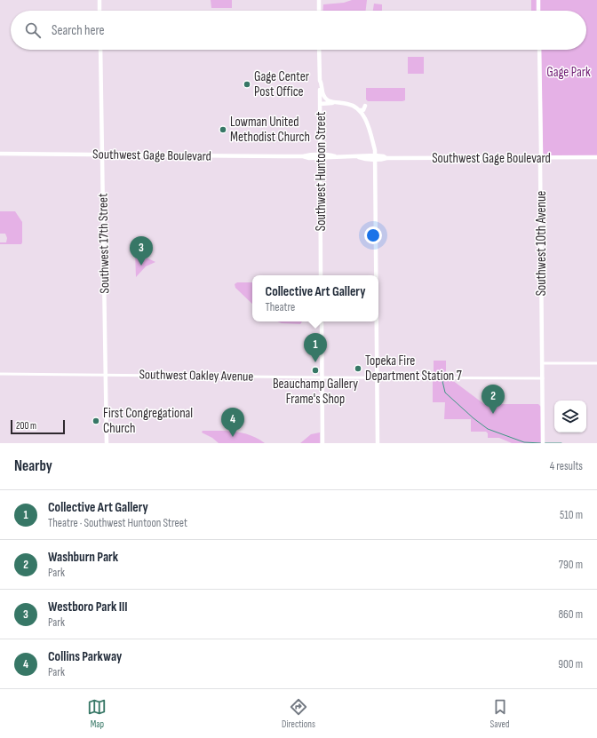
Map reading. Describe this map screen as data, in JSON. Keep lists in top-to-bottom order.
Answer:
{
  "streets": {
    "main road": [
      "Southwest Gage Boulevard",
      "Southwest Huntoon Street",
      "Southwest 17th Street",
      "Southwest 10th Avenue"
    ],
    "street": ["Southwest Oakley Avenue"]
  },
  "crossings": [
    ["Southwest Gage Boulevard", "Southwest Huntoon Street"],
    ["Southwest Gage Boulevard", "Southwest 17th Street"],
    ["Southwest Gage Boulevard", "Southwest 10th Avenue"],
    ["Southwest 17th Street", "Southwest Oakley Avenue"],
    ["Southwest 10th Avenue", "Southwest Oakley Avenue"]
  ],
  "parks": ["Gage Park"],
  "places": [
    "Gage Center Post Office",
    "Lowman United Methodist Church",
    "Topeka Fire Department Station 7",
    "Beauchamp Gallery Frame's Shop",
    "First Congregational Church"
  ],
  "scale_bar": "200 m",
  "page": {
    "search": "Search here",
    "pins": [
      "3",
      "1",
      "2",
      "4"
    ],
    "popup": ["Collective Art Gallery", "Theatre"],
    "scale": "200 m",
    "heading": ["Nearby", "4 results"],
    "list": [
      {
        "mark": "1",
        "name": "Collective Art Gallery",
        "note": "Theatre · Southwest Huntoon Street",
        "value": "510 m"
      },
      {
        "mark": "2",
        "name": "Washburn Park",
        "note": "Park",
        "value": "790 m"
      },
      {
        "mark": "3",
        "name": "Westboro Park III",
        "note": "Park",
        "value": "860 m"
      },
      {
        "mark": "4",
        "name": "Collins Parkway",
        "note": "Park",
        "value": "900 m"
      }
    ],
    "nav": ["Map", "Directions", "Saved"]
  }
}
